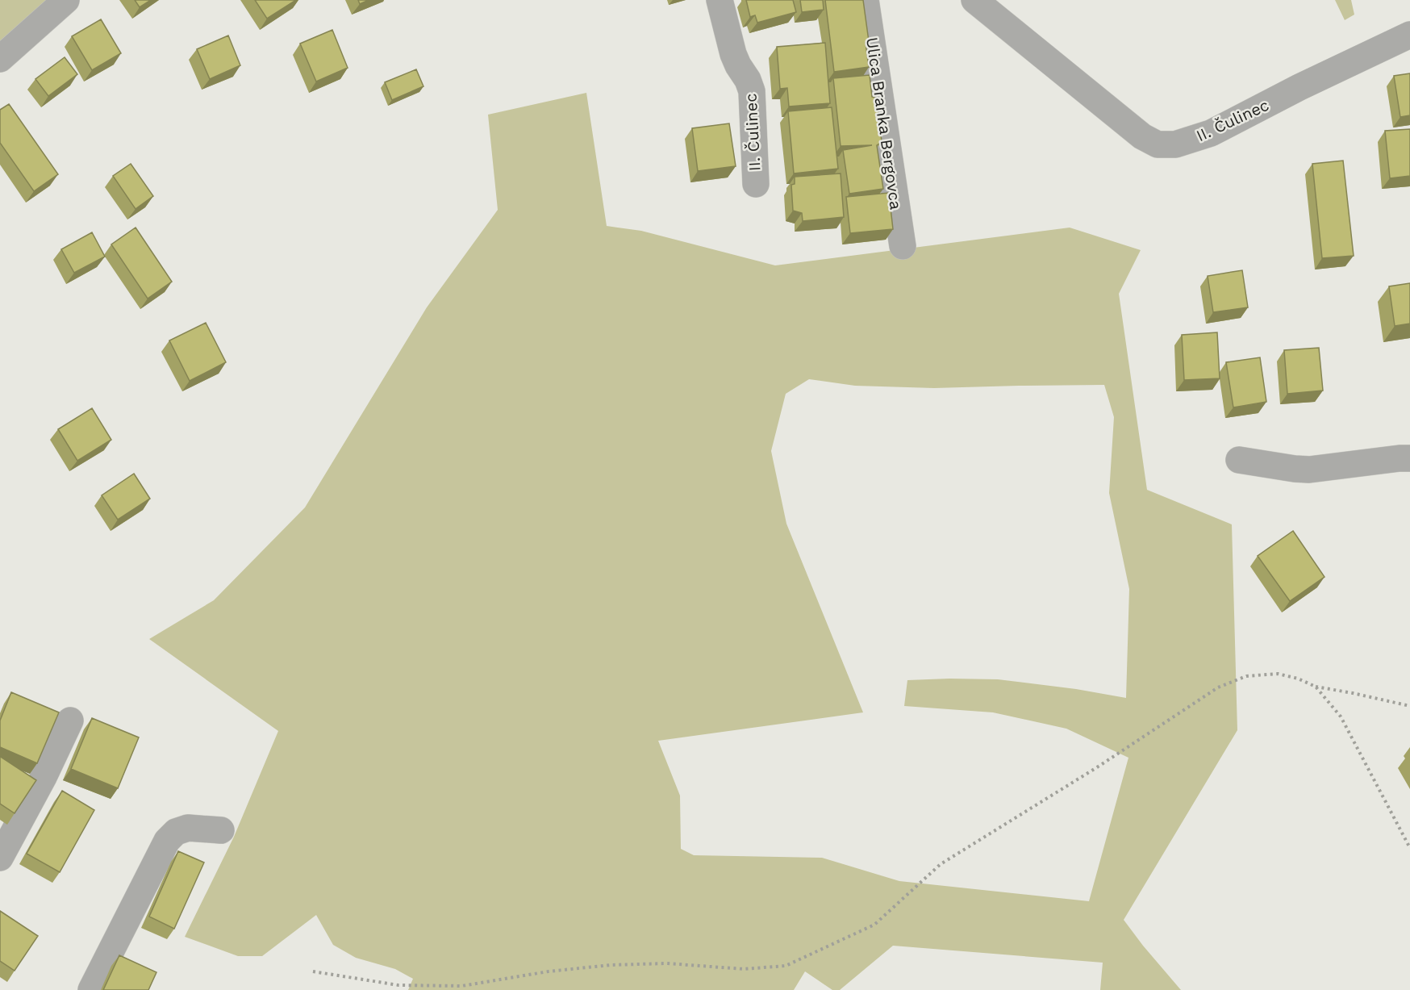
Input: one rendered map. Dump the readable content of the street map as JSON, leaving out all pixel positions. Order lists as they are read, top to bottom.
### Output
{
  "streets": {
    "street": ["II. Čulinec", "Ulica Branka Bergovca"]
  }
}
